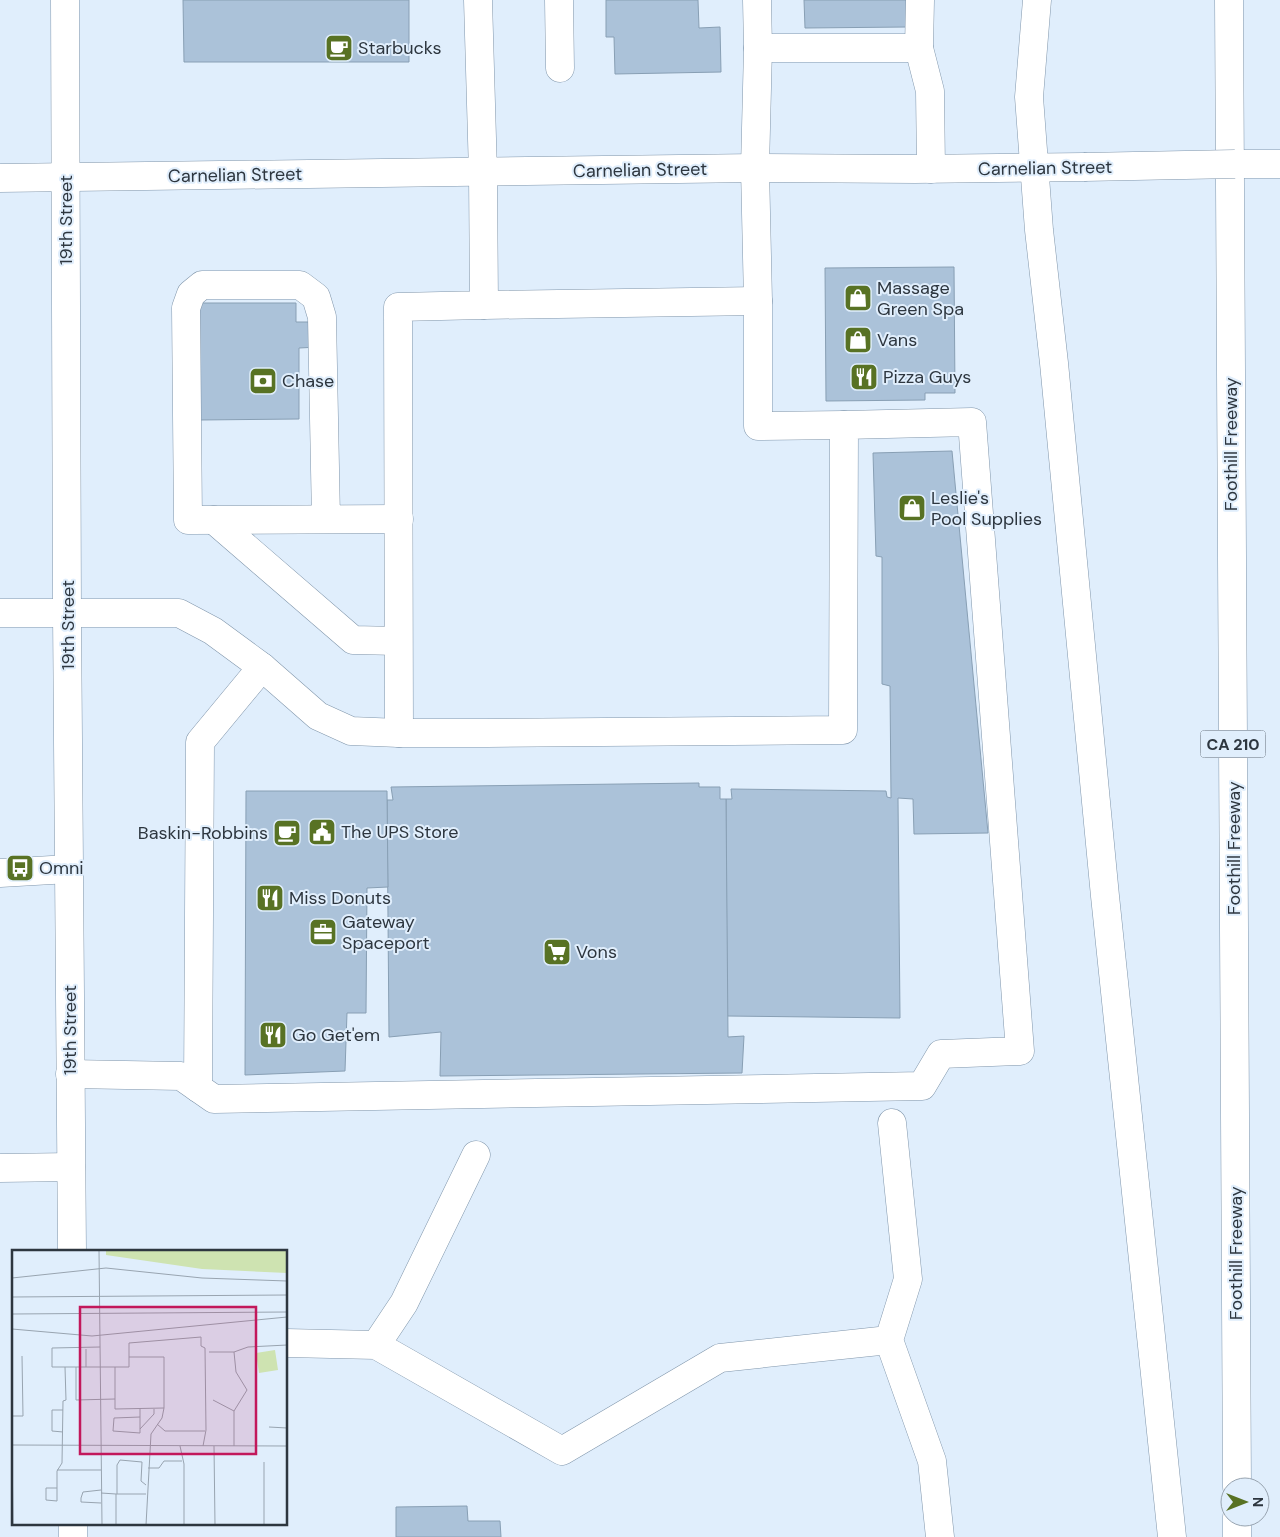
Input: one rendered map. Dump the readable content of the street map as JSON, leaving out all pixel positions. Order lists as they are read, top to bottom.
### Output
{
  "streets": {
    "main road": [
      "Carnelian Street",
      "19th Street",
      "Foothill Freeway",
      "CA 210"
    ]
  },
  "crossings": [
    ["Carnelian Street", "19th Street"]
  ],
  "places": {
    "cafe": ["Starbucks", "Baskin-Robbins"],
    "shop": ["Massage Green Spa", "Vans", "Leslie's Pool Supplies"],
    "restaurant": ["Pizza Guys", "Miss Donuts", "Go Get'em"],
    "bank": ["Chase"],
    "public building": ["The UPS Store"],
    "bus stop": ["Omni"],
    "office": ["Gateway Spaceport"],
    "supermarket": ["Vons"]
  },
  "north": "right"
}
